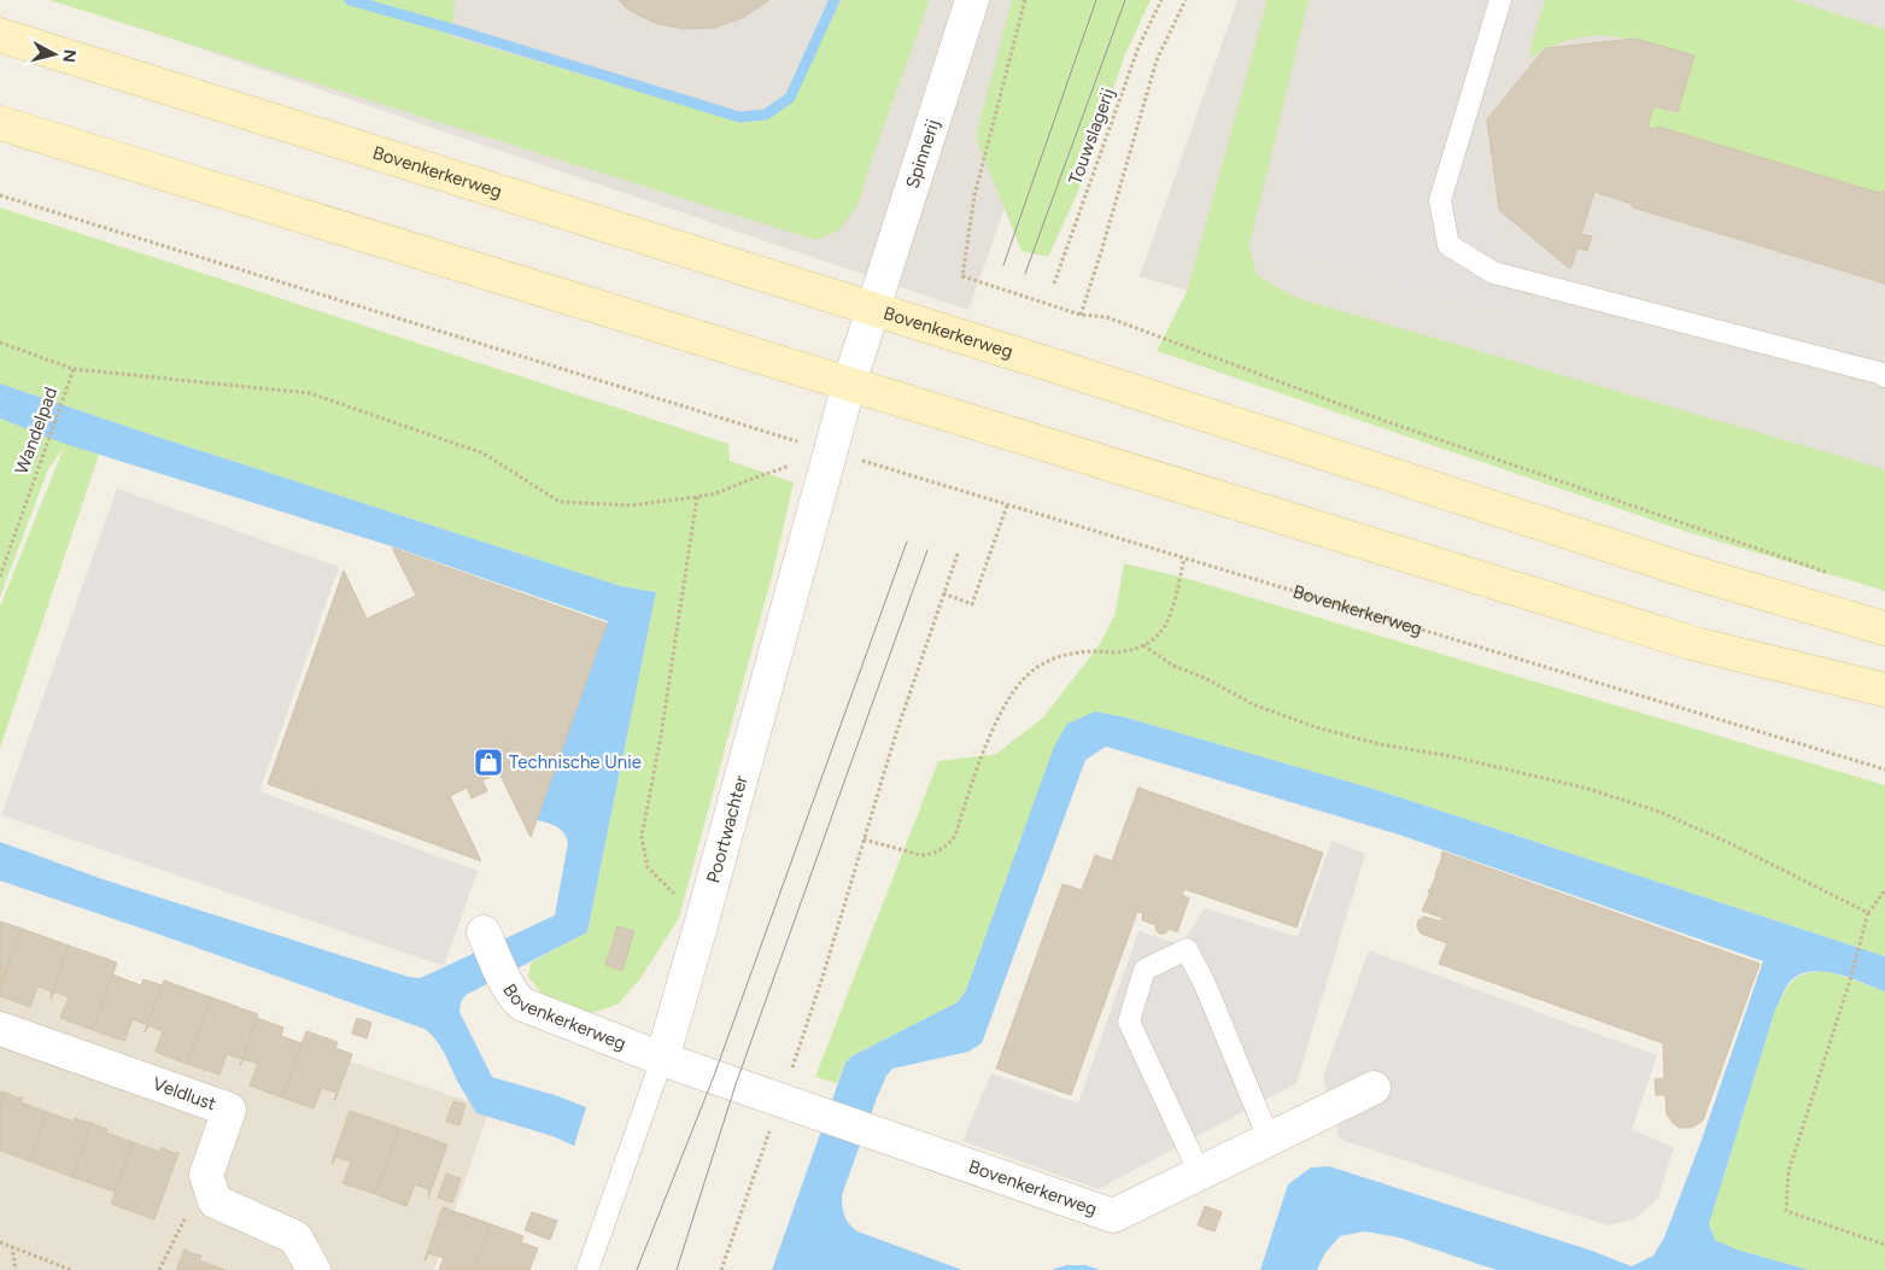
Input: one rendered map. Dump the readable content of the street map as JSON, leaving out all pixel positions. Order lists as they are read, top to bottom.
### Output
{
  "streets": {
    "main road": ["Bovenkerkerweg"],
    "street": ["Spinnerij", "Poortwachter", "Veldlust"],
    "path": ["Touwslagerij", "Wandelpad"]
  },
  "crossings": [
    ["Spinnerij", "Bovenkerkerweg"],
    ["Bovenkerkerweg", "Poortwachter"]
  ],
  "places": {
    "shop": ["Technische Unie"]
  },
  "north": "right"
}
